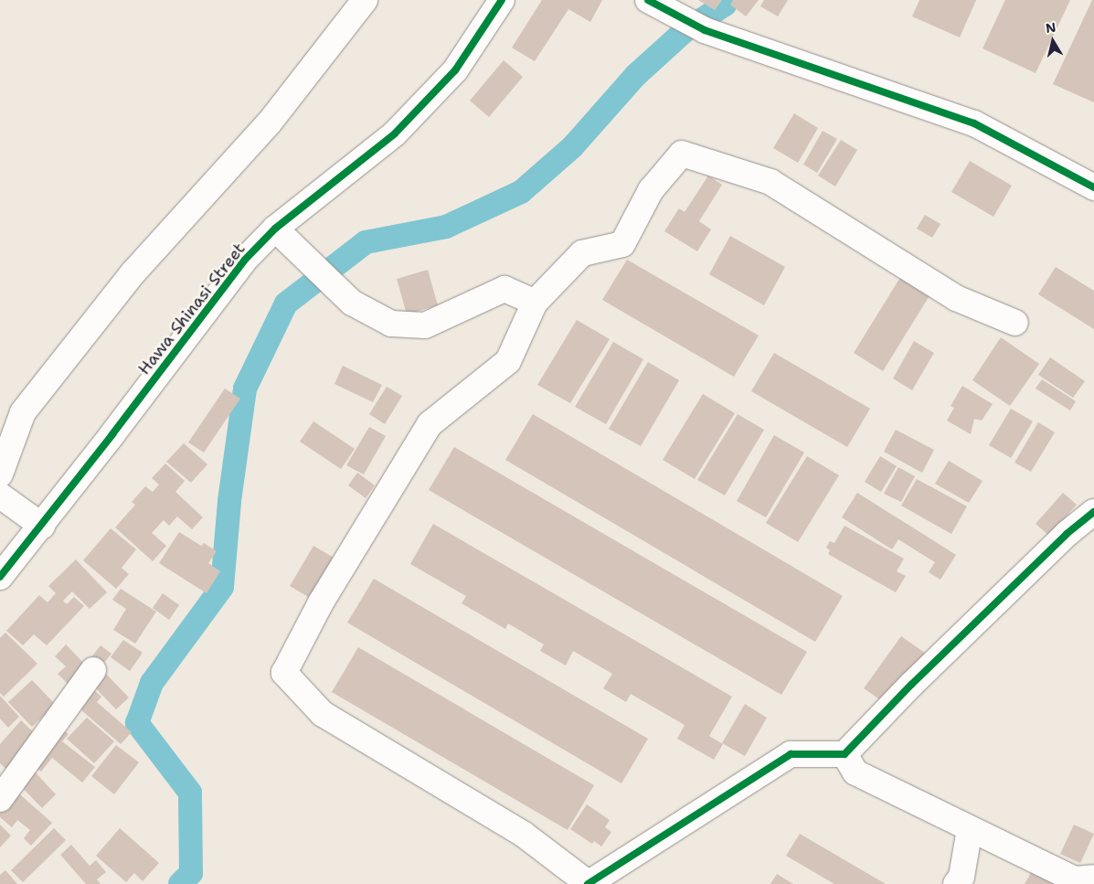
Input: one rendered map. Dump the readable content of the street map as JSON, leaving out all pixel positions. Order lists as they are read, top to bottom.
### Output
{
  "streets": {
    "street": ["Hawa Shinasi Street"]
  },
  "north": "top"
}
